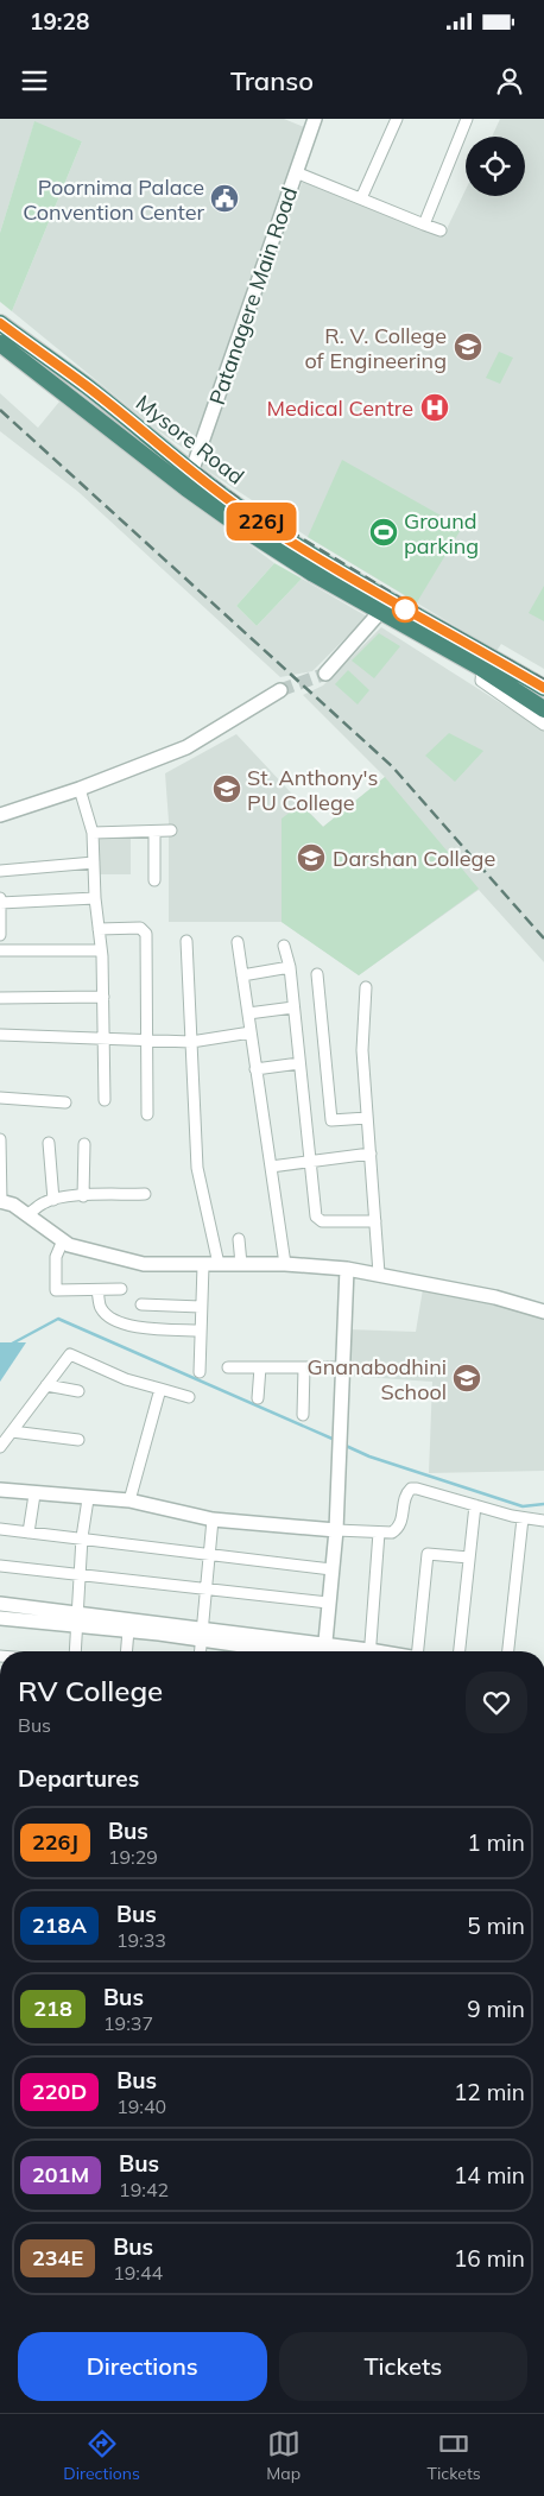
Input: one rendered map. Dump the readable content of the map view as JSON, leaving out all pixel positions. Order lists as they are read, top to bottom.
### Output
{
  "streets": {
    "highway": ["Mysore Road"],
    "street": ["Patanagere Main Road"]
  },
  "crossings": [
    ["Patanagere Main Road", "Mysore Road"]
  ],
  "places": {
    "public building": ["Poornima Palace Convention Center"],
    "school or university": [
      "R. V. College of Engineering",
      "St. Anthony's PU College",
      "Darshan College",
      "Gnanabodhini School"
    ],
    "hospital": ["Medical Centre"],
    "sports": ["Ground parking"]
  },
  "lines": ["bus line 226J"],
  "page": {
    "status": "19:28",
    "header": "Transo",
    "on_map": "226J",
    "heading": [
      ["RV College", "Bus"],
      "Departures"
    ],
    "list": [
      {
        "mark": "226J",
        "name": "Bus",
        "note": "19:29",
        "value": "1 min"
      },
      {
        "mark": "218A",
        "name": "Bus",
        "note": "19:33",
        "value": "5 min"
      },
      {
        "mark": "218",
        "name": "Bus",
        "note": "19:37",
        "value": "9 min"
      },
      {
        "mark": "220D",
        "name": "Bus",
        "note": "19:40",
        "value": "12 min"
      },
      {
        "mark": "201M",
        "name": "Bus",
        "note": "19:42",
        "value": "14 min"
      },
      {
        "mark": "234E",
        "name": "Bus",
        "note": "19:44",
        "value": "16 min"
      }
    ],
    "buttons": ["Directions", "Tickets"],
    "tabs": ["Directions", "Map", "Tickets"]
  }
}
